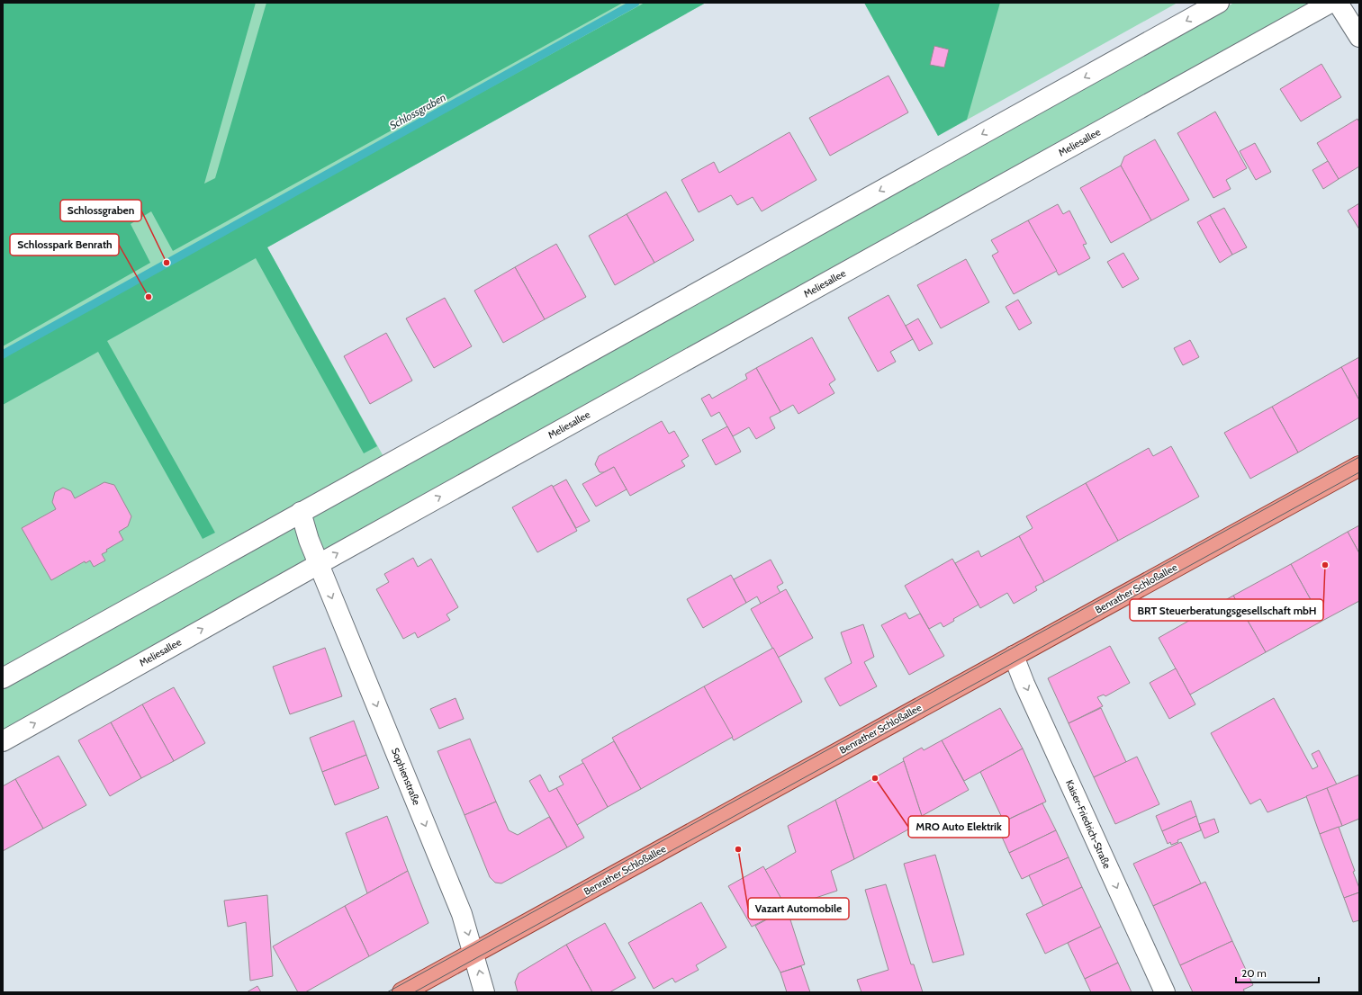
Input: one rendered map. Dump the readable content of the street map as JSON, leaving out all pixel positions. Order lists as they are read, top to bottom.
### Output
{
  "streets": {
    "main road": ["Benrather Schloßallee"],
    "street": ["Meliesallee", "Sophienstraße", "Kaiser-Friedrich-Straße"]
  },
  "crossings": [
    ["Meliesallee", "Sophienstraße"],
    ["Benrather Schloßallee", "Sophienstraße"],
    ["Benrather Schloßallee", "Kaiser-Friedrich-Straße"]
  ],
  "one_way": ["Sophienstraße", "Kaiser-Friedrich-Straße"],
  "water": ["Schlossgraben"],
  "places": [
    "Schlossgraben",
    "Schlosspark Benrath",
    "BRT Steuerberatungsgesellschaft mbH",
    "MRO Auto Elektrik",
    "Vazart Automobile"
  ],
  "scale_bar": "20 m"
}
